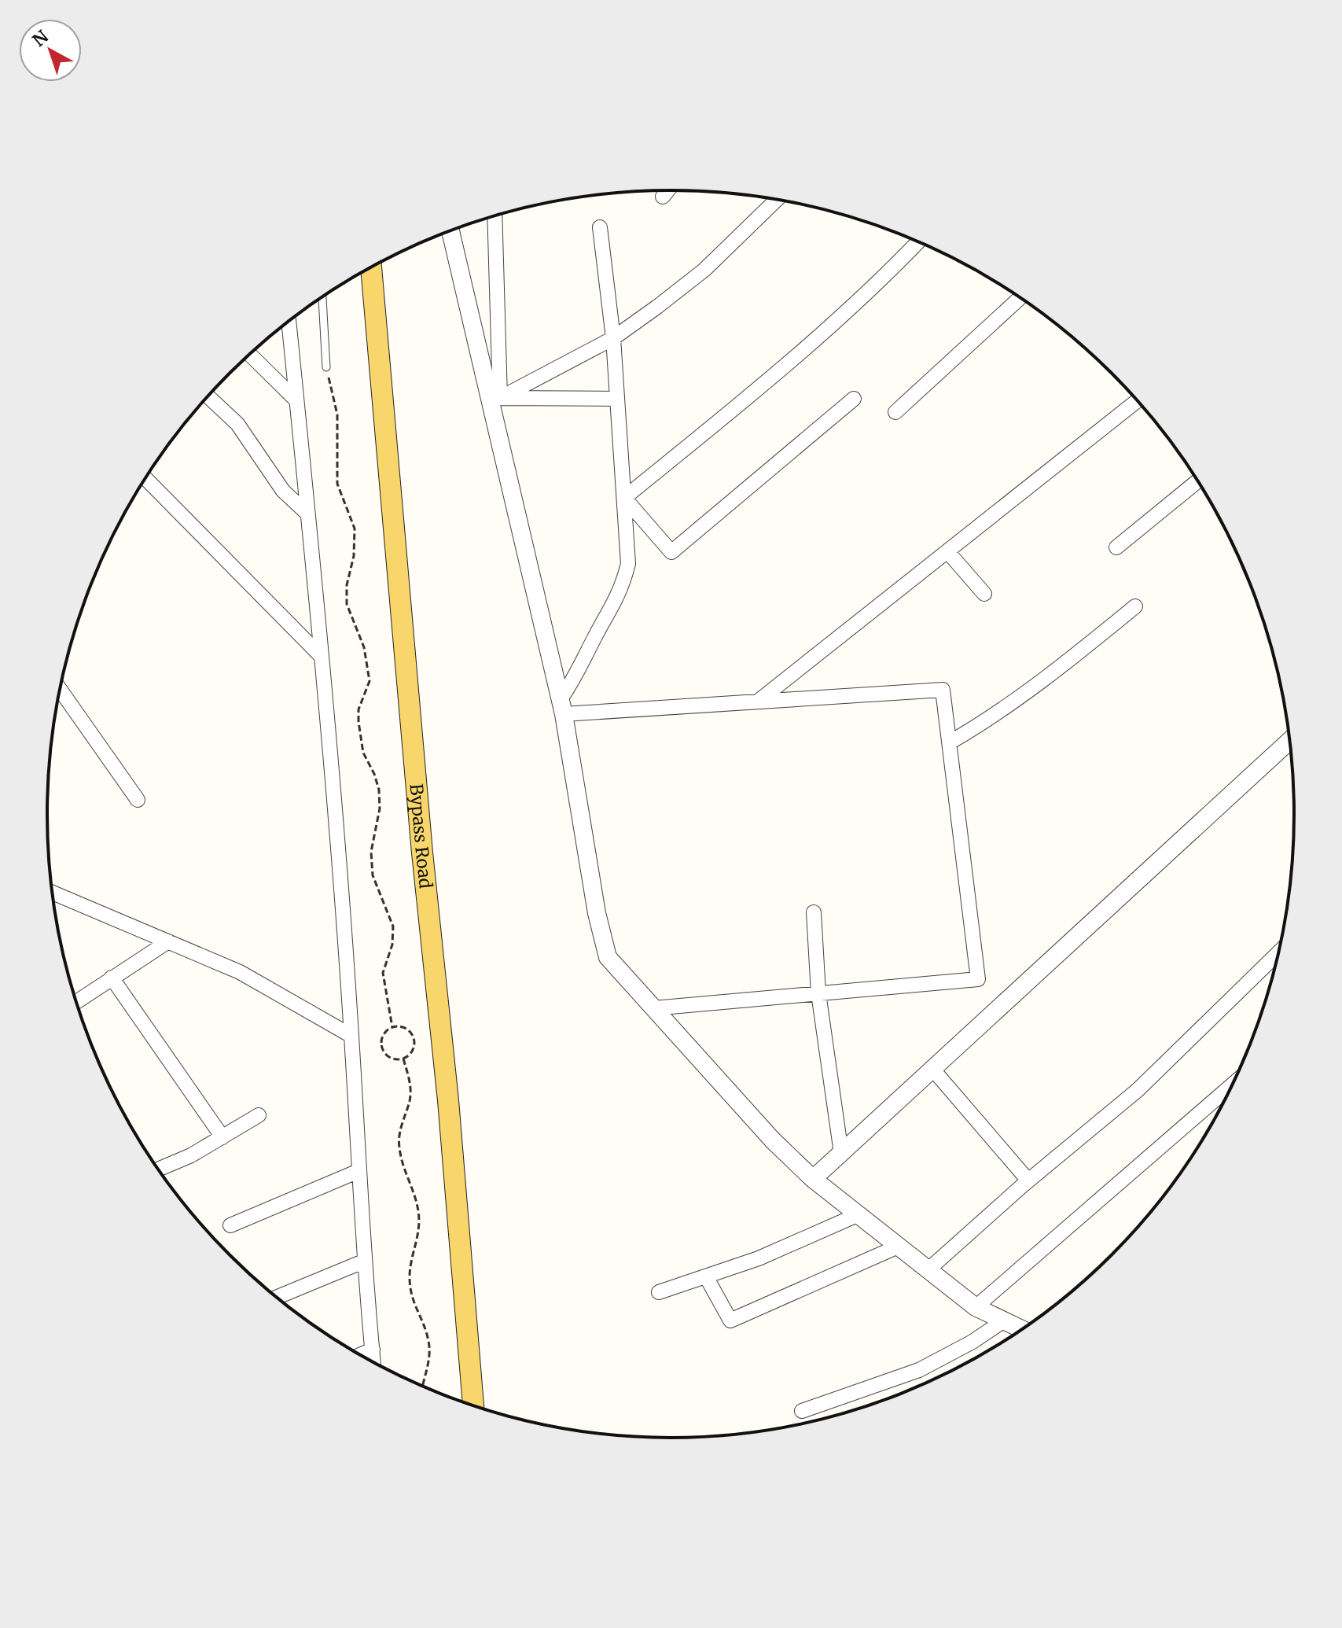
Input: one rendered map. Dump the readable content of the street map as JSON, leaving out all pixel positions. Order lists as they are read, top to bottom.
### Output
{
  "streets": {
    "main road": ["Bypass Road"]
  },
  "north": "top left"
}
